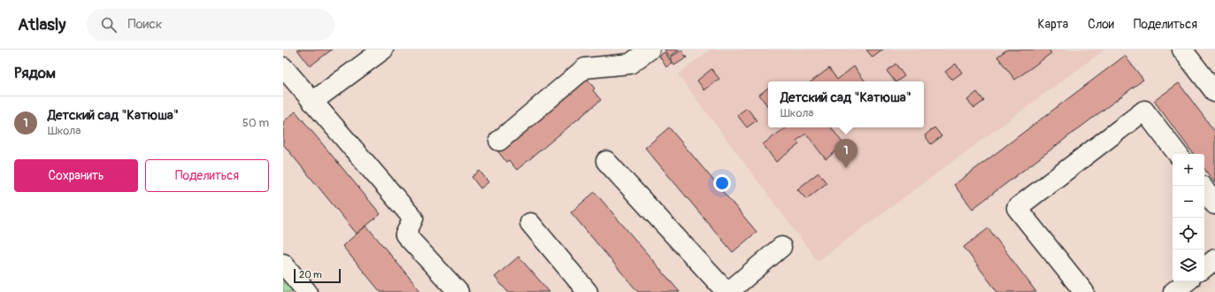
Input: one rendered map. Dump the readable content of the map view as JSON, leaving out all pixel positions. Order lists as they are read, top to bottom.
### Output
{
  "scale_bar": "20 m",
  "page": {
    "header": "Atlasly",
    "search": "Поиск",
    "nav": ["Карта", "Слои", "Поделиться"],
    "heading": "Рядом",
    "popup": ["Детский сад \"Катюша\"", "Школа"],
    "list": [
      {
        "mark": "1",
        "name": "Детский сад \"Катюша\"",
        "note": "Школа",
        "value": "50 m"
      }
    ],
    "pins": "1",
    "buttons": ["Сохранить", "Поделиться"],
    "map_buttons": ["+", "−"],
    "scale": "20 m"
  }
}
